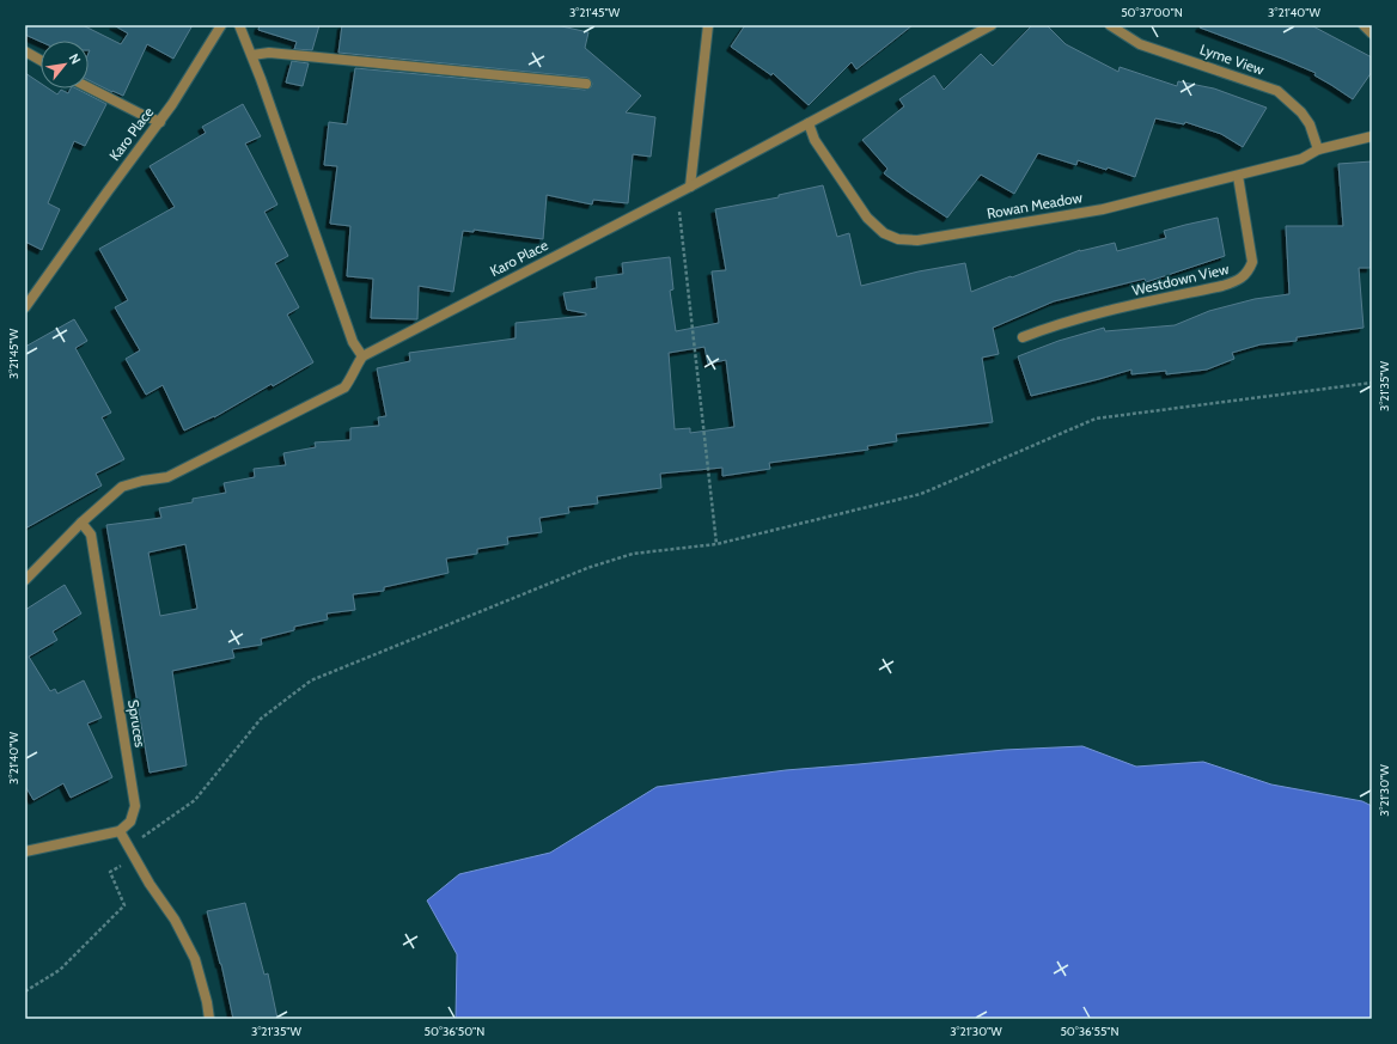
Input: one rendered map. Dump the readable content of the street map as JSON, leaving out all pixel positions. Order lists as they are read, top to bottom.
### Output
{
  "streets": {
    "lane": [
      "Lyme View",
      "Karo Place",
      "Rowan Meadow",
      "Westdown View",
      "Spruces"
    ]
  },
  "crossings": [
    ["Lyme View", "Rowan Meadow"],
    ["Rowan Meadow", "Westdown View"]
  ],
  "north": "top right",
  "coordinates": [
    "3°21'45\"W",
    "50°37'00\"N",
    "3°21'40\"W",
    "3°21'35\"W",
    "3°21'30\"W",
    "50°36'50\"N",
    "50°36'55\"N"
  ]
}
